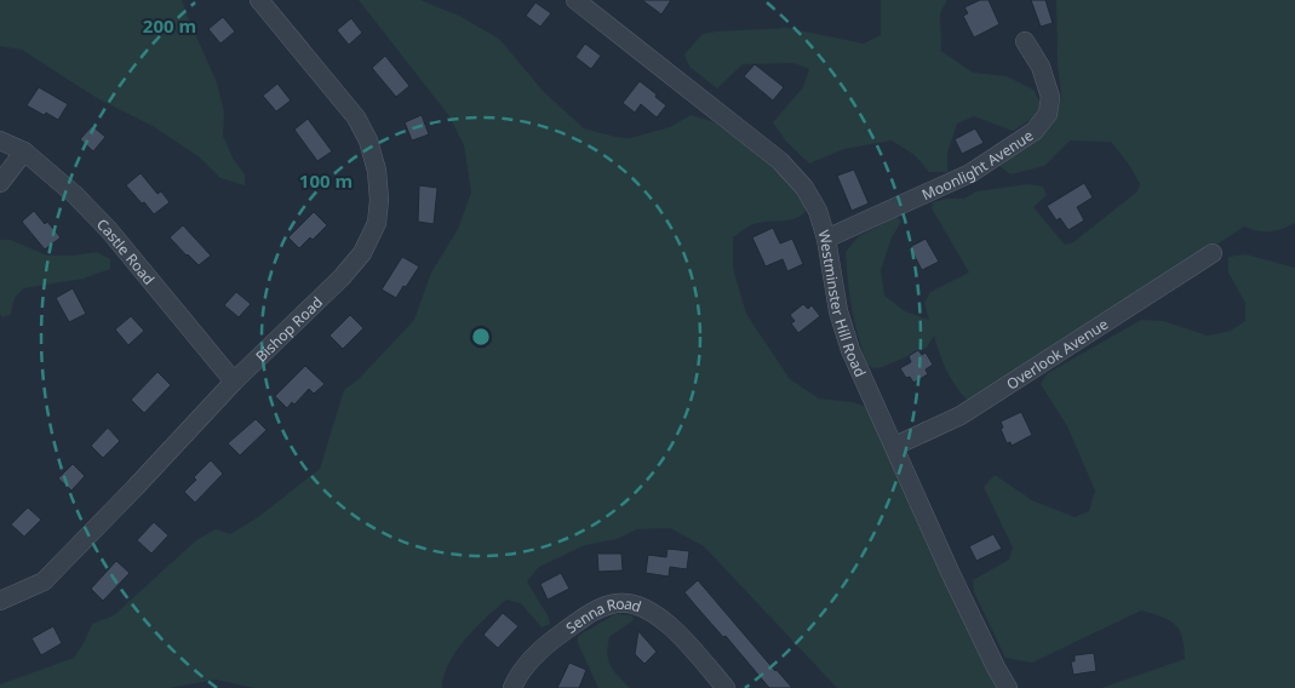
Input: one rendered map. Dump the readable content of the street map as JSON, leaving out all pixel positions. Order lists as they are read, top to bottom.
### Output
{
  "streets": {
    "street": [
      "Moonlight Avenue",
      "Castle Road",
      "Westminster Hill Road",
      "Bishop Road",
      "Overlook Avenue",
      "Senna Road"
    ]
  },
  "crossings": [
    ["Moonlight Avenue", "Westminster Hill Road"],
    ["Castle Road", "Bishop Road"],
    ["Westminster Hill Road", "Overlook Avenue"]
  ],
  "rings": ["200 m", "100 m"]
}
